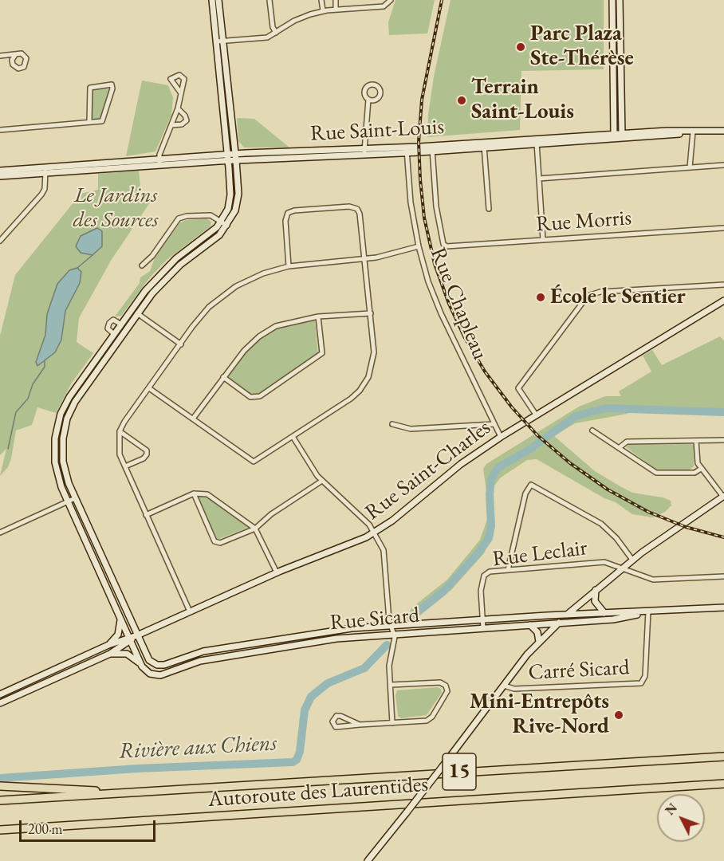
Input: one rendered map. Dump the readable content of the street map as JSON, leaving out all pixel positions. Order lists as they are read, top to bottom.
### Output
{
  "streets": {
    "highway": ["15", "Autoroute des Laurentides"],
    "street": [
      "Rue Saint-Louis",
      "Rue Morris",
      "Rue Chapleau",
      "Rue Saint-Charles",
      "Rue Leclair",
      "Rue Sicard",
      "Carré Sicard"
    ]
  },
  "crossings": [
    ["Rue Saint-Louis", "Rue Morris"],
    ["Rue Saint-Louis", "Rue Chapleau"],
    ["Rue Chapleau", "Rue Saint-Charles"],
    ["Rue Saint-Charles", "Rue Sicard"],
    ["Rue Leclair", "Rue Sicard"],
    ["Rue Sicard", "Carré Sicard"]
  ],
  "water": ["Rivière aux Chiens"],
  "parks": ["Le Jardins des Sources"],
  "places": [
    "Parc Plaza Ste-Thérèse",
    "Terrain Saint-Louis",
    "École le Sentier",
    "Mini-Entrepôts Rive-Nord"
  ],
  "scale_bar": "200 m",
  "north": "top left"
}
